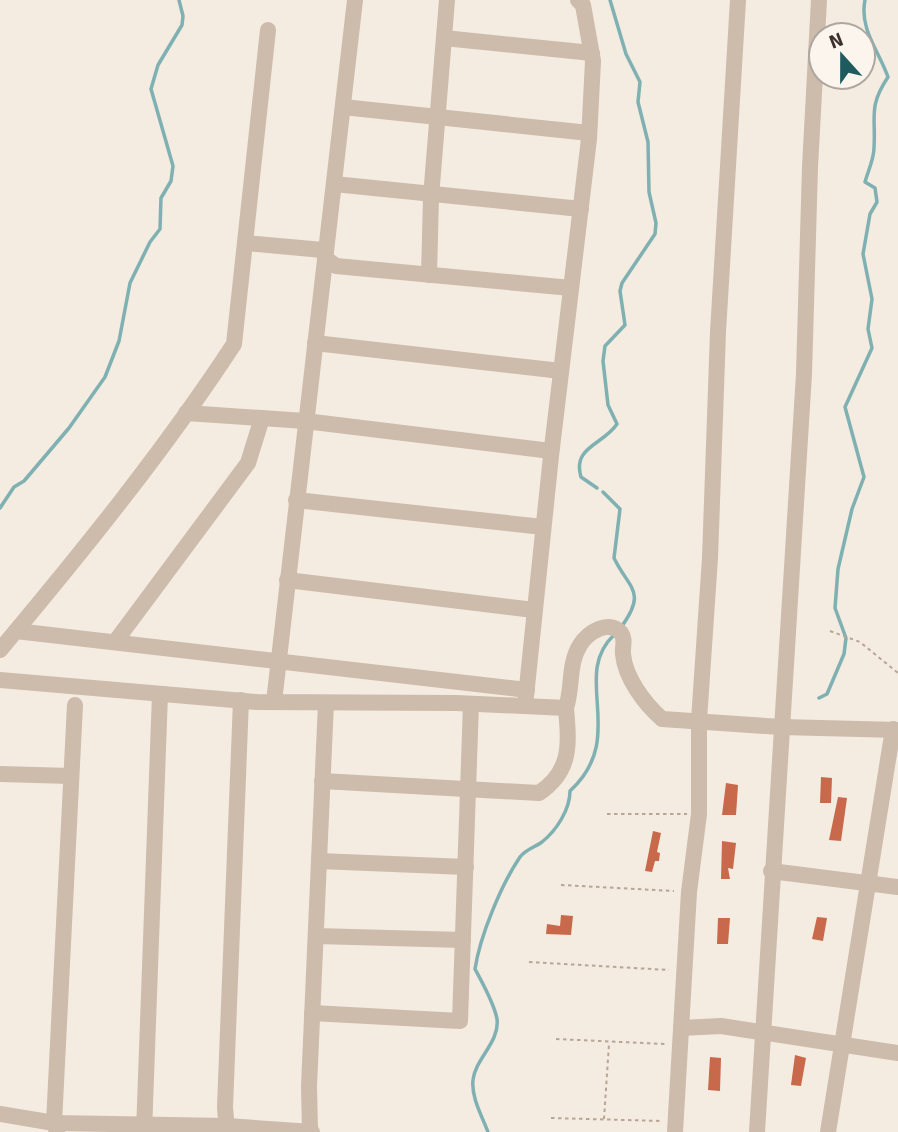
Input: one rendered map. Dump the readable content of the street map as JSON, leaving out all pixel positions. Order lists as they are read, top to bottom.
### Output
{
  "north": "top"
}
